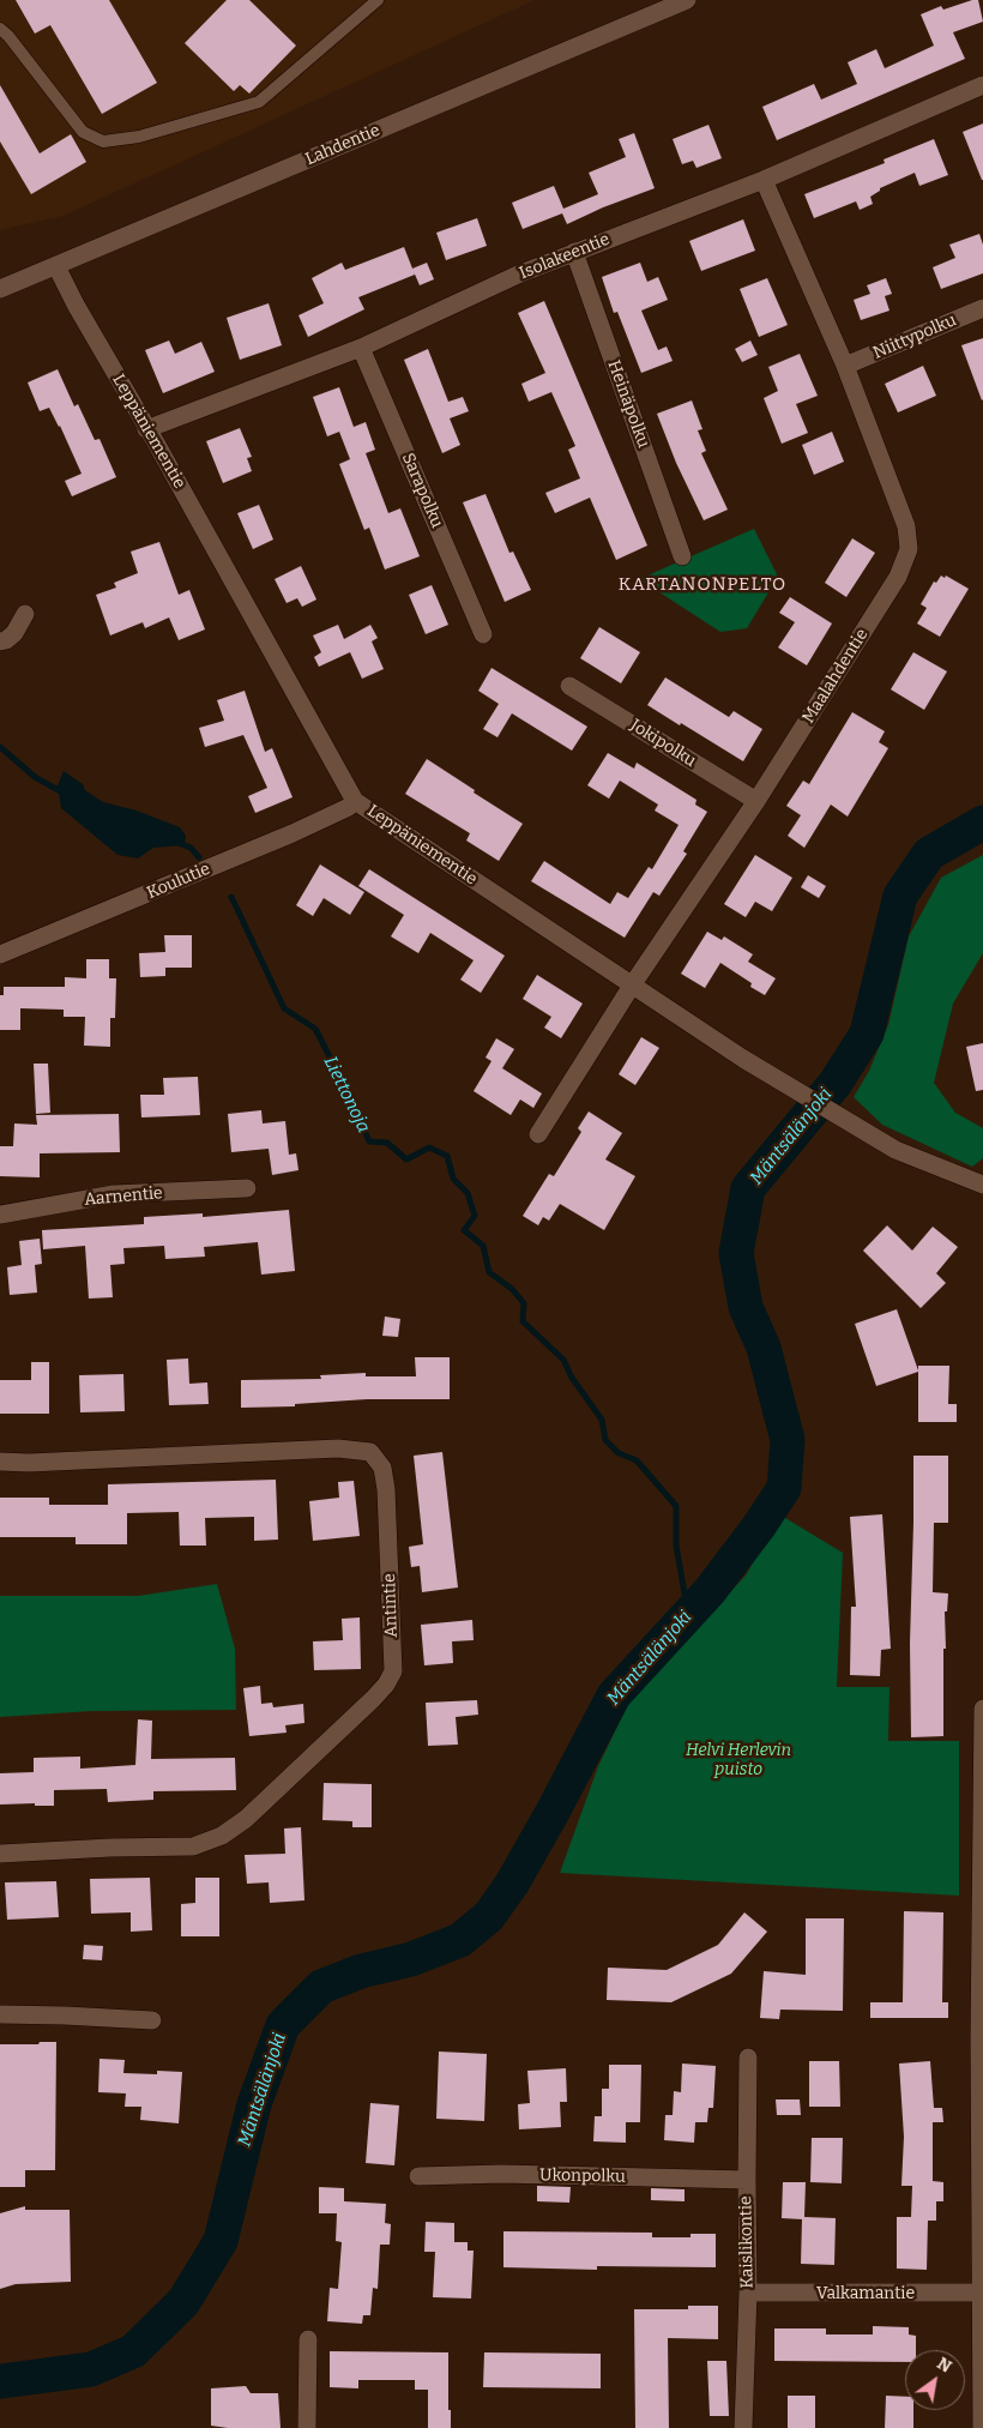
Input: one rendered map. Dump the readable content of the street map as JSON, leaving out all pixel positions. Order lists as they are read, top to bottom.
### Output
{
  "streets": {
    "street": [
      "Lahdentie",
      "Isolakeentie",
      "Niittypolku",
      "Heinäpolku",
      "Leppäniementie",
      "Sarapolku",
      "Maalahdentie",
      "Jokipolku",
      "Koulutie",
      "Aarnentie",
      "Antintie",
      "Ukonpolku",
      "Kaislikontie",
      "Valkamantie"
    ]
  },
  "crossings": [
    ["Lahdentie", "Leppäniementie"],
    ["Isolakeentie", "Heinäpolku"],
    ["Isolakeentie", "Leppäniementie"],
    ["Isolakeentie", "Sarapolku"],
    ["Isolakeentie", "Maalahdentie"],
    ["Niittypolku", "Maalahdentie"],
    ["Leppäniementie", "Maalahdentie"],
    ["Leppäniementie", "Koulutie"],
    ["Maalahdentie", "Jokipolku"],
    ["Ukonpolku", "Kaislikontie"],
    ["Kaislikontie", "Valkamantie"]
  ],
  "districts": ["KARTANONPELTO"],
  "water": ["Liettonoja", "Mäntsälänjoki"],
  "parks": ["Helvi Herlevin puisto"],
  "north": "top right"
}
